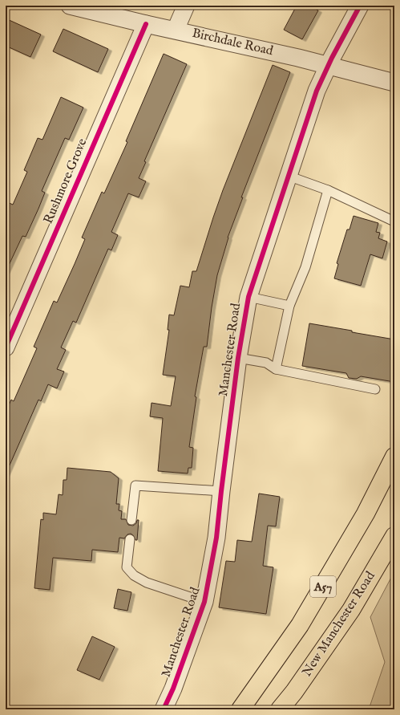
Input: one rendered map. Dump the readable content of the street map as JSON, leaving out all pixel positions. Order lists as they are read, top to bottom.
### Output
{
  "streets": {
    "main road": ["A57", "New Manchester Road"],
    "street": ["Birchdale Road", "Rushmore Grove", "Manchester Road"]
  },
  "crossings": [
    ["Birchdale Road", "Rushmore Grove"],
    ["Birchdale Road", "Manchester Road"]
  ]
}
